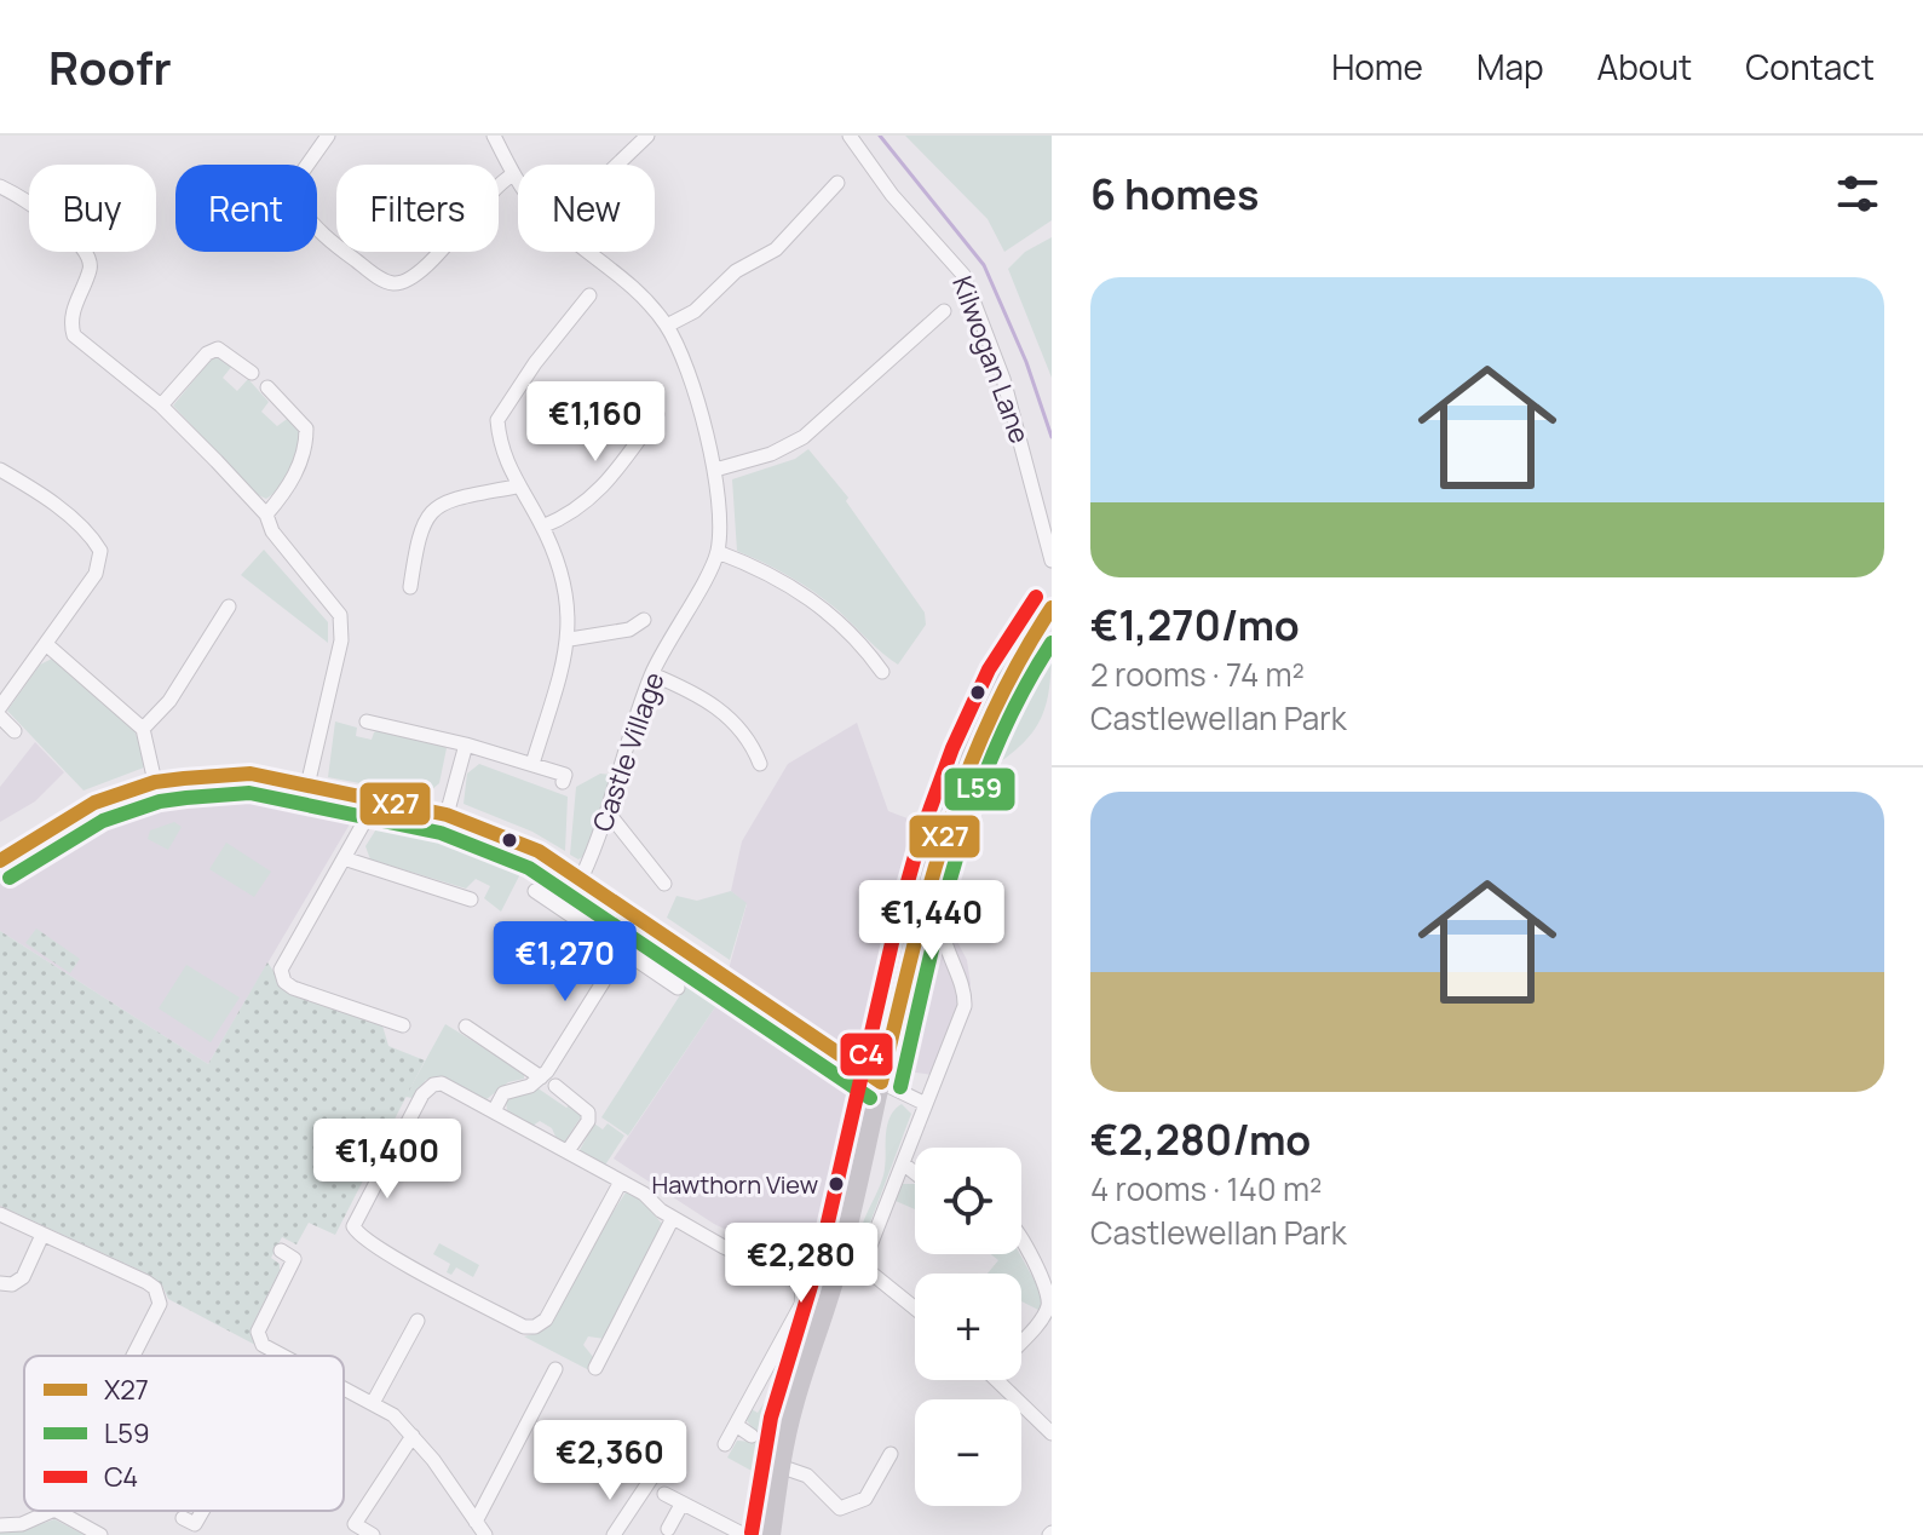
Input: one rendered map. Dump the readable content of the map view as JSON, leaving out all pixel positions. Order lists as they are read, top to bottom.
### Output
{
  "streets": {
    "street": ["Kilwogan Lane", "Castle Village"]
  },
  "places": ["Hawthorn View"],
  "lines": ["transit line C4", "transit line X27", "transit line L59"],
  "legend": ["X27", "L59", "C4"],
  "page": {
    "header": "Roofr",
    "nav": [
      "Home",
      "Map",
      "About",
      "Contact"
    ],
    "heading": "6 homes",
    "chip": [
      "Buy",
      "Rent",
      "Filters",
      "New"
    ],
    "list": [
      {
        "name": "€1,270/mo",
        "note": "2 rooms · 74 m² · Castlewellan Park"
      },
      {
        "name": "€2,280/mo",
        "note": "4 rooms · 140 m² · Castlewellan Park"
      }
    ],
    "price": [
      "€1,160",
      "€1,440",
      "€1,270",
      "€1,400",
      "€2,280",
      "€2,360"
    ],
    "map_buttons": ["+", "−"]
  }
}
